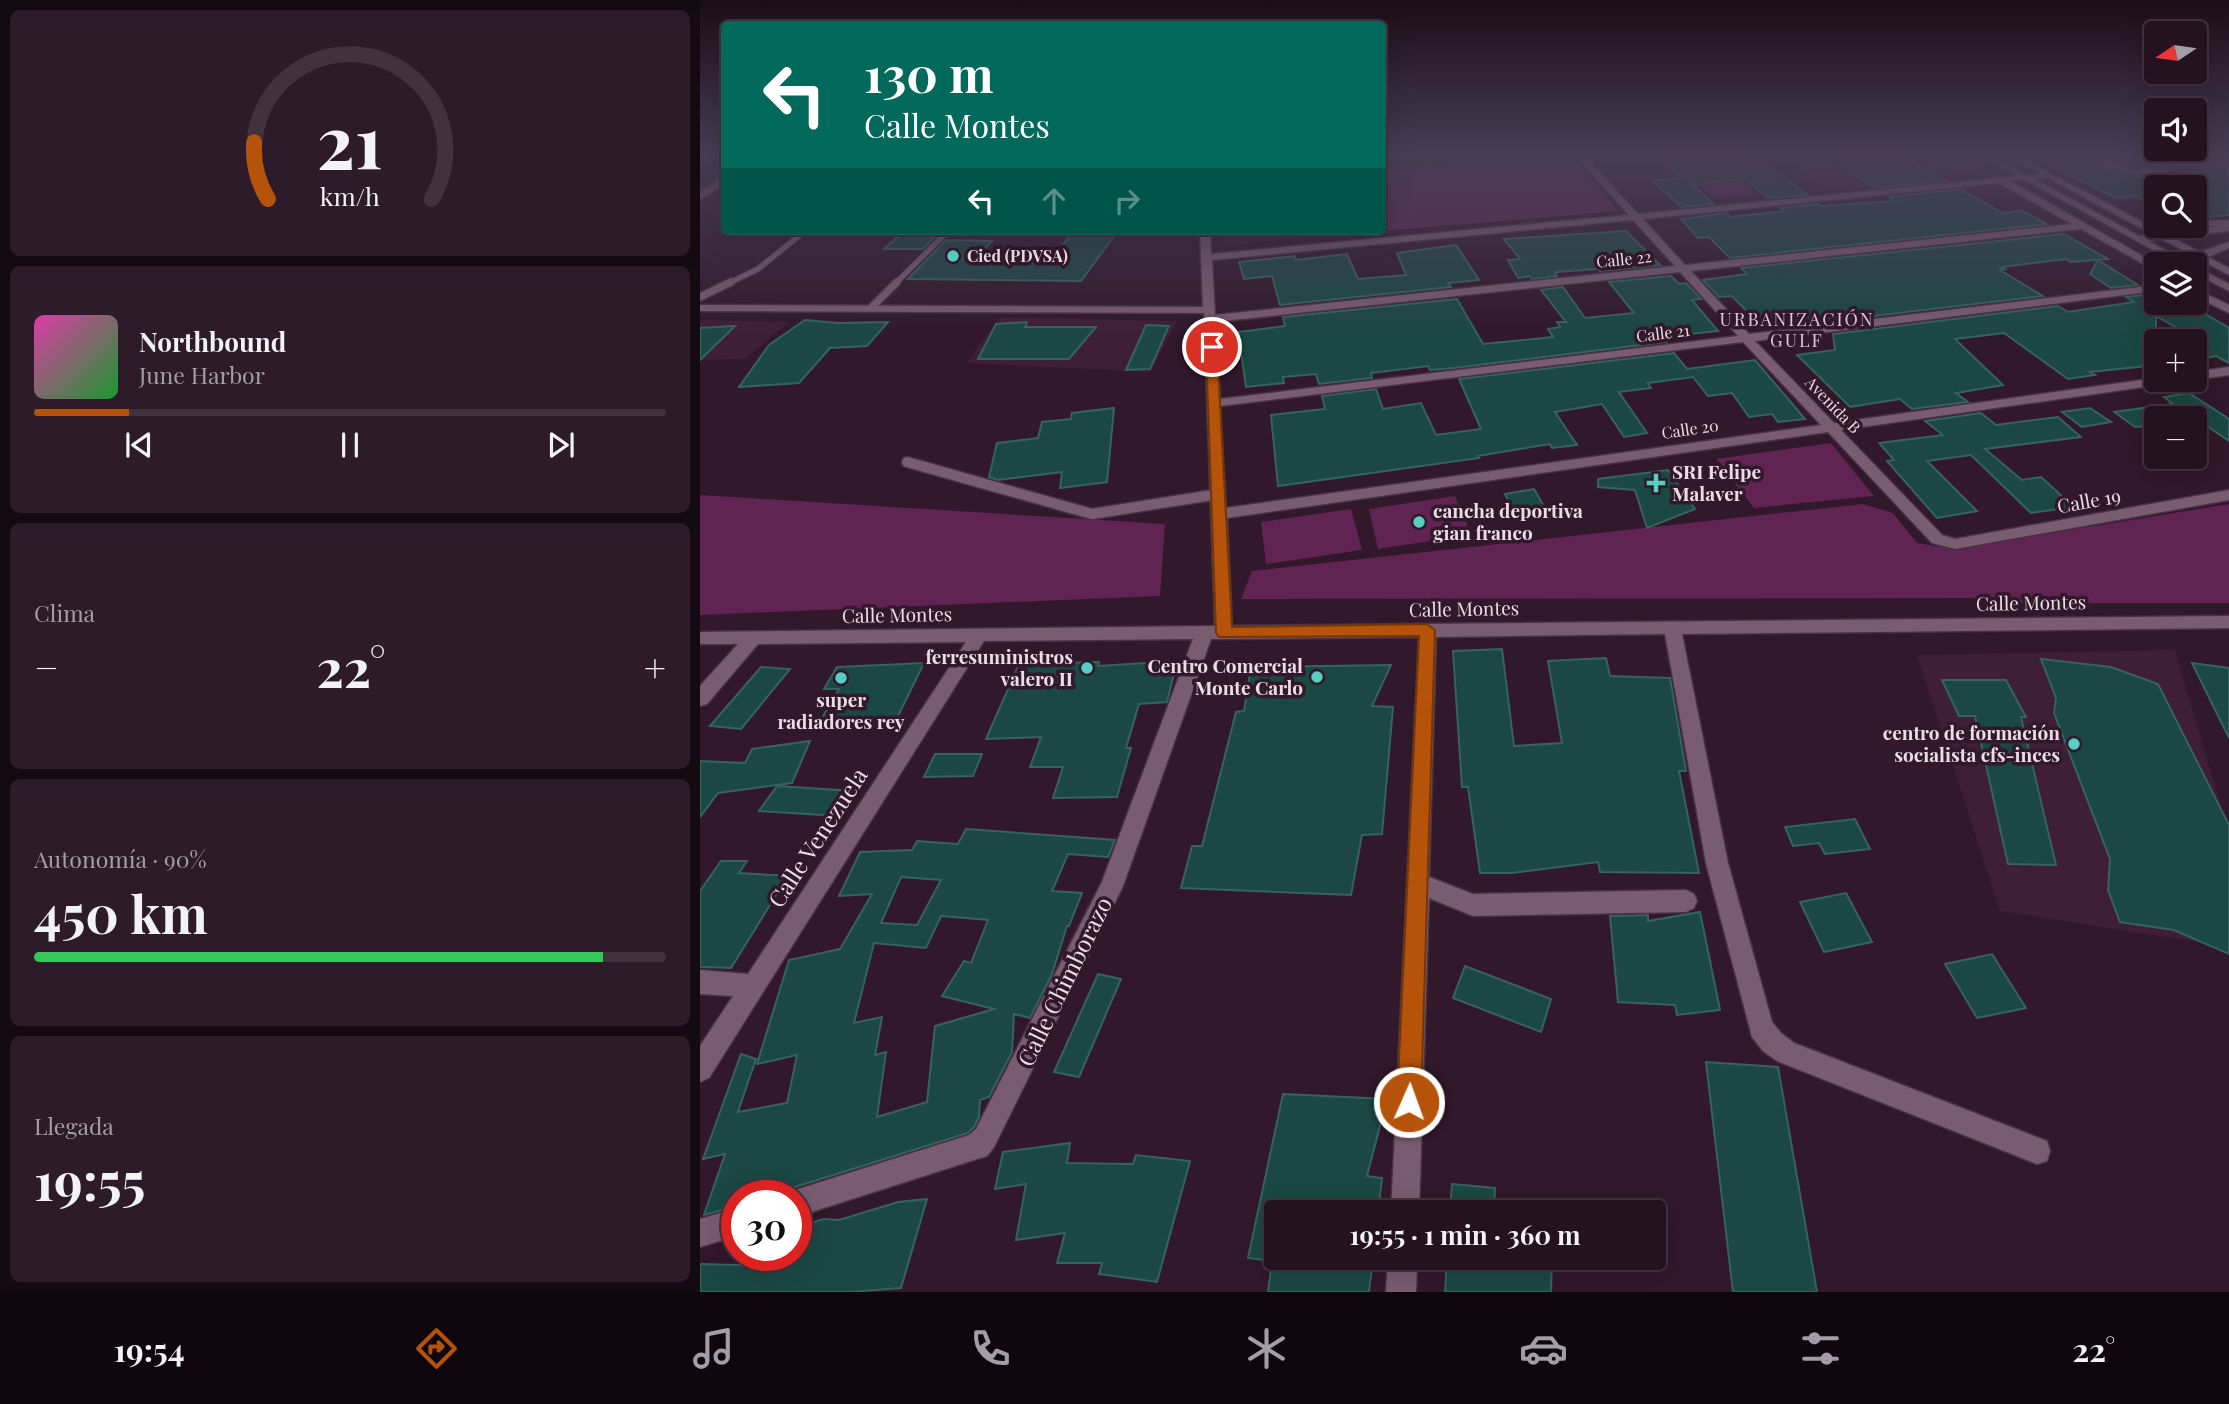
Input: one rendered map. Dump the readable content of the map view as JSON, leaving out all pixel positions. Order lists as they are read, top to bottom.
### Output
{
  "streets": {
    "street": [
      "Calle 22",
      "Calle 21",
      "Avenida B",
      "Calle 20",
      "Calle 19",
      "Calle Montes",
      "Calle Venezuela",
      "Calle Chimborazo"
    ]
  },
  "crossings": [
    ["Calle 22", "Avenida B"],
    ["Calle 21", "Avenida B"],
    ["Avenida B", "Calle 20"],
    ["Avenida B", "Calle 19"],
    ["Calle Montes", "Calle Venezuela"],
    ["Calle Montes", "Calle Chimborazo"]
  ],
  "districts": ["URBANIZACIÓN GULF"],
  "places": {
    "other": [
      "Cied (PDVSA)",
      "cancha deportiva gian franco",
      "ferresuministros valero II",
      "Centro Comercial Monte Carlo",
      "super radiadores rey",
      "centro de formación socialista cfs-inces"
    ],
    "health": ["SRI Felipe Malaver"]
  },
  "north": "left",
  "page": {
    "map_buttons": ["+", "−"],
    "turn": ["130 m", "Calle Montes"],
    "song": ["Northbound", "June Harbor"],
    "tile": [
      "Clima",
      ["Autonomía · 90%", "450 km"],
      ["Llegada", "19:55"]
    ],
    "heat": ["−", "22°", "+"],
    "limit": "30",
    "trip": "19:55 · 1 min · 360 m",
    "tabs": ["19:54", "22°"],
    "gauge": ["21", "km/h"]
  }
}
